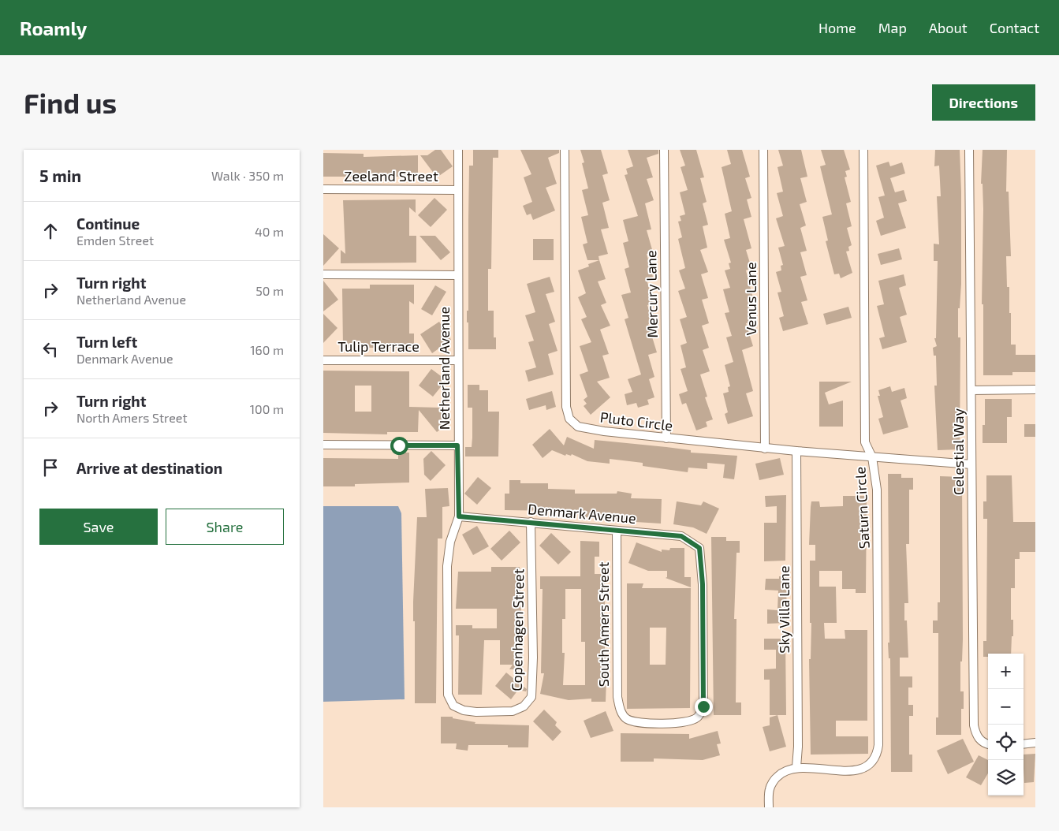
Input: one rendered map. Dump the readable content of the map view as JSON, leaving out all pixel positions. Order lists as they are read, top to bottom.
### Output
{
  "streets": {
    "street": [
      "Zeeland Street",
      "Mercury Lane",
      "Venus Lane",
      "Tulip Terrace",
      "Netherland Avenue",
      "Pluto Circle",
      "Celestial Way",
      "Saturn Circle",
      "Denmark Avenue",
      "Sky Villa Lane",
      "South Amers Street",
      "Copenhagen Street"
    ]
  },
  "crossings": [
    ["Zeeland Street", "Netherland Avenue"],
    ["Mercury Lane", "Pluto Circle"],
    ["Venus Lane", "Pluto Circle"],
    ["Tulip Terrace", "Netherland Avenue"],
    ["Netherland Avenue", "Denmark Avenue"],
    ["Netherland Avenue", "Copenhagen Street"],
    ["Pluto Circle", "Celestial Way"],
    ["Pluto Circle", "Saturn Circle"],
    ["Pluto Circle", "Sky Villa Lane"],
    ["Saturn Circle", "Sky Villa Lane"],
    ["Denmark Avenue", "South Amers Street"],
    ["Denmark Avenue", "Copenhagen Street"]
  ],
  "page": {
    "header": "Roamly",
    "nav": [
      "Home",
      "Map",
      "About",
      "Contact"
    ],
    "buttons": [
      "Directions",
      ["Save", "Share"]
    ],
    "title": "Find us",
    "heading": ["5 min", "Walk · 350 m"],
    "list": [
      ["Continue", "Emden Street", "40 m"],
      ["Turn right", "Netherland Avenue", "50 m"],
      ["Turn left", "Denmark Avenue", "160 m"],
      ["Turn right", "North Amers Street", "100 m"],
      "Arrive at destination"
    ],
    "map_buttons": ["+", "−"]
  }
}
